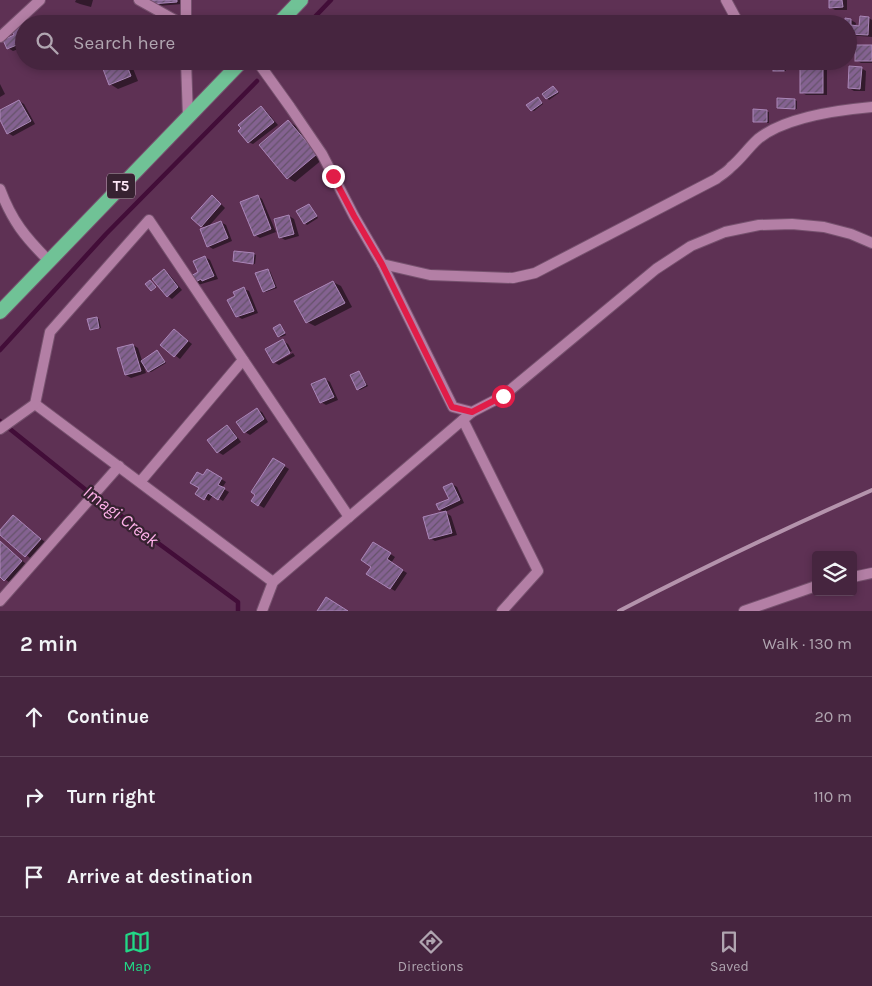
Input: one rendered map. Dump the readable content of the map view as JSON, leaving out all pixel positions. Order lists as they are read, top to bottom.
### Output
{
  "streets": {
    "highway": ["T5"]
  },
  "water": ["Imagi Creek"],
  "page": {
    "search": "Search here",
    "heading": ["2 min", "Walk · 130 m"],
    "list": [
      ["Continue", "20 m"],
      ["Turn right", "110 m"],
      "Arrive at destination"
    ],
    "nav": ["Map", "Directions", "Saved"]
  }
}
